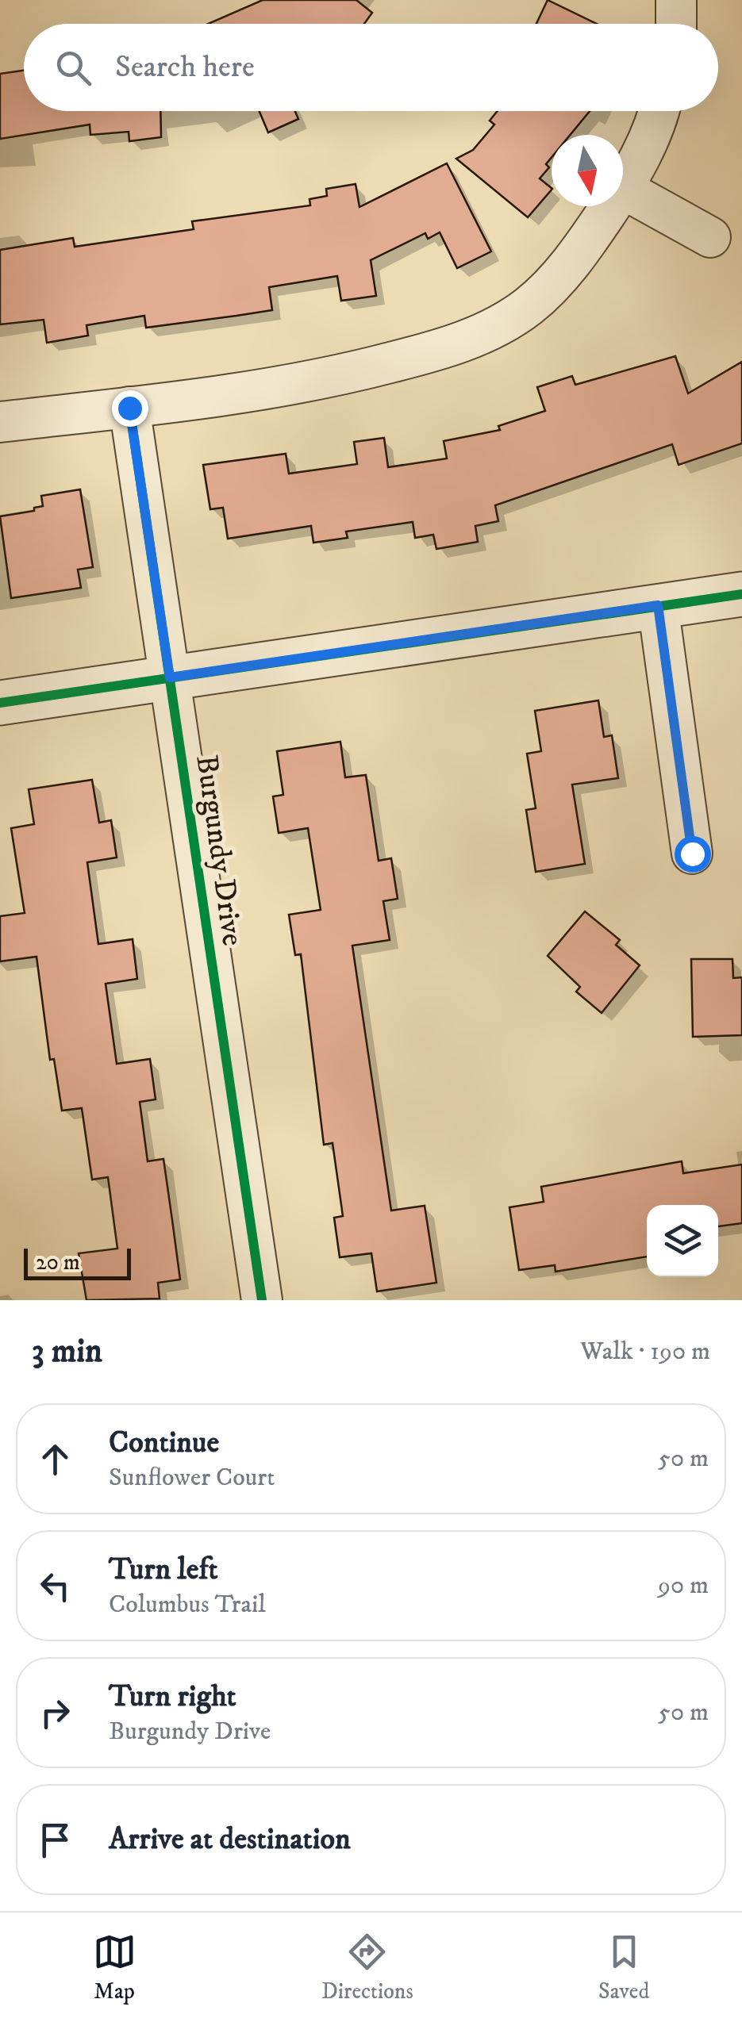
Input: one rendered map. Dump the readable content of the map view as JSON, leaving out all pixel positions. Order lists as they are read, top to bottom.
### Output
{
  "streets": {
    "street": ["Burgundy Drive"]
  },
  "scale_bar": "20 m",
  "north": "bottom",
  "page": {
    "search": "Search here",
    "scale": "20 m",
    "heading": ["3 min", "Walk · 190 m"],
    "list": [
      ["Continue", "Sunflower Court", "50 m"],
      ["Turn left", "Columbus Trail", "90 m"],
      ["Turn right", "Burgundy Drive", "50 m"],
      "Arrive at destination"
    ],
    "nav": ["Map", "Directions", "Saved"]
  }
}
